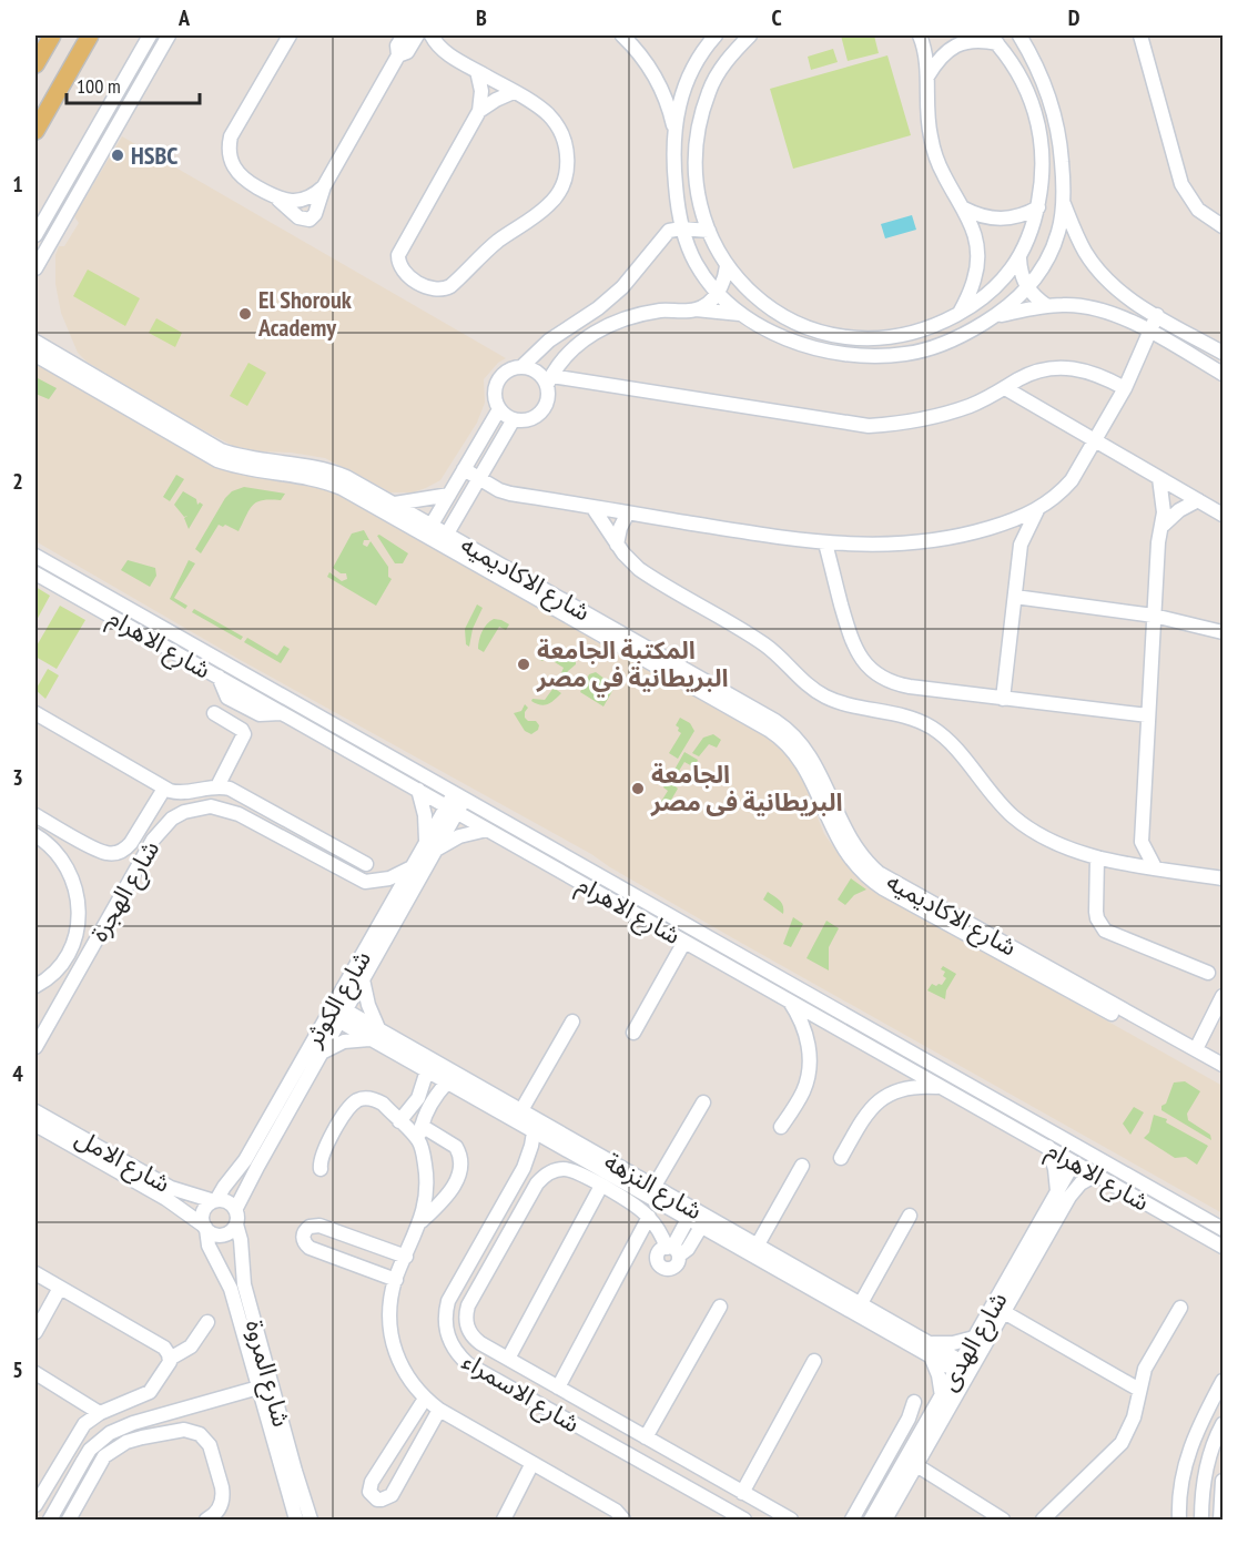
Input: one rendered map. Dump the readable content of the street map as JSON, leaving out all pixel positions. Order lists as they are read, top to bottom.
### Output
{
  "streets": {
    "street": [
      "شارع الاكاديميه",
      "شارع الاهرام",
      "شارع الهجرة",
      "شارع الكوثر",
      "شارع الامل",
      "شارع النزهة",
      "شارع الهدى",
      "شارع المروة",
      "شارع الاسمراء"
    ]
  },
  "crossings": [
    ["شارع الاهرام", "شارع الكوثر"],
    ["شارع الاهرام", "شارع الهدى"],
    ["شارع الهجرة", "شارع الكوثر"],
    ["شارع الكوثر", "شارع الامل"],
    ["شارع الكوثر", "شارع النزهة"],
    ["شارع الكوثر", "شارع المروة"],
    ["شارع الامل", "شارع المروة"],
    ["شارع النزهة", "شارع الهدى"],
    ["شارع النزهة", "شارع الاسمراء"]
  ],
  "places": [
    "HSBC",
    "El Shorouk Academy",
    "المكتبة الجامعة البريطانية في مصر",
    "الجامعة البريطانية فى مصر"
  ],
  "scale_bar": "100 m",
  "grid": {
    "columns": [
      "A",
      "B",
      "C",
      "D"
    ],
    "rows": [
      "1",
      "2",
      "3",
      "4",
      "5"
    ]
  }
}
